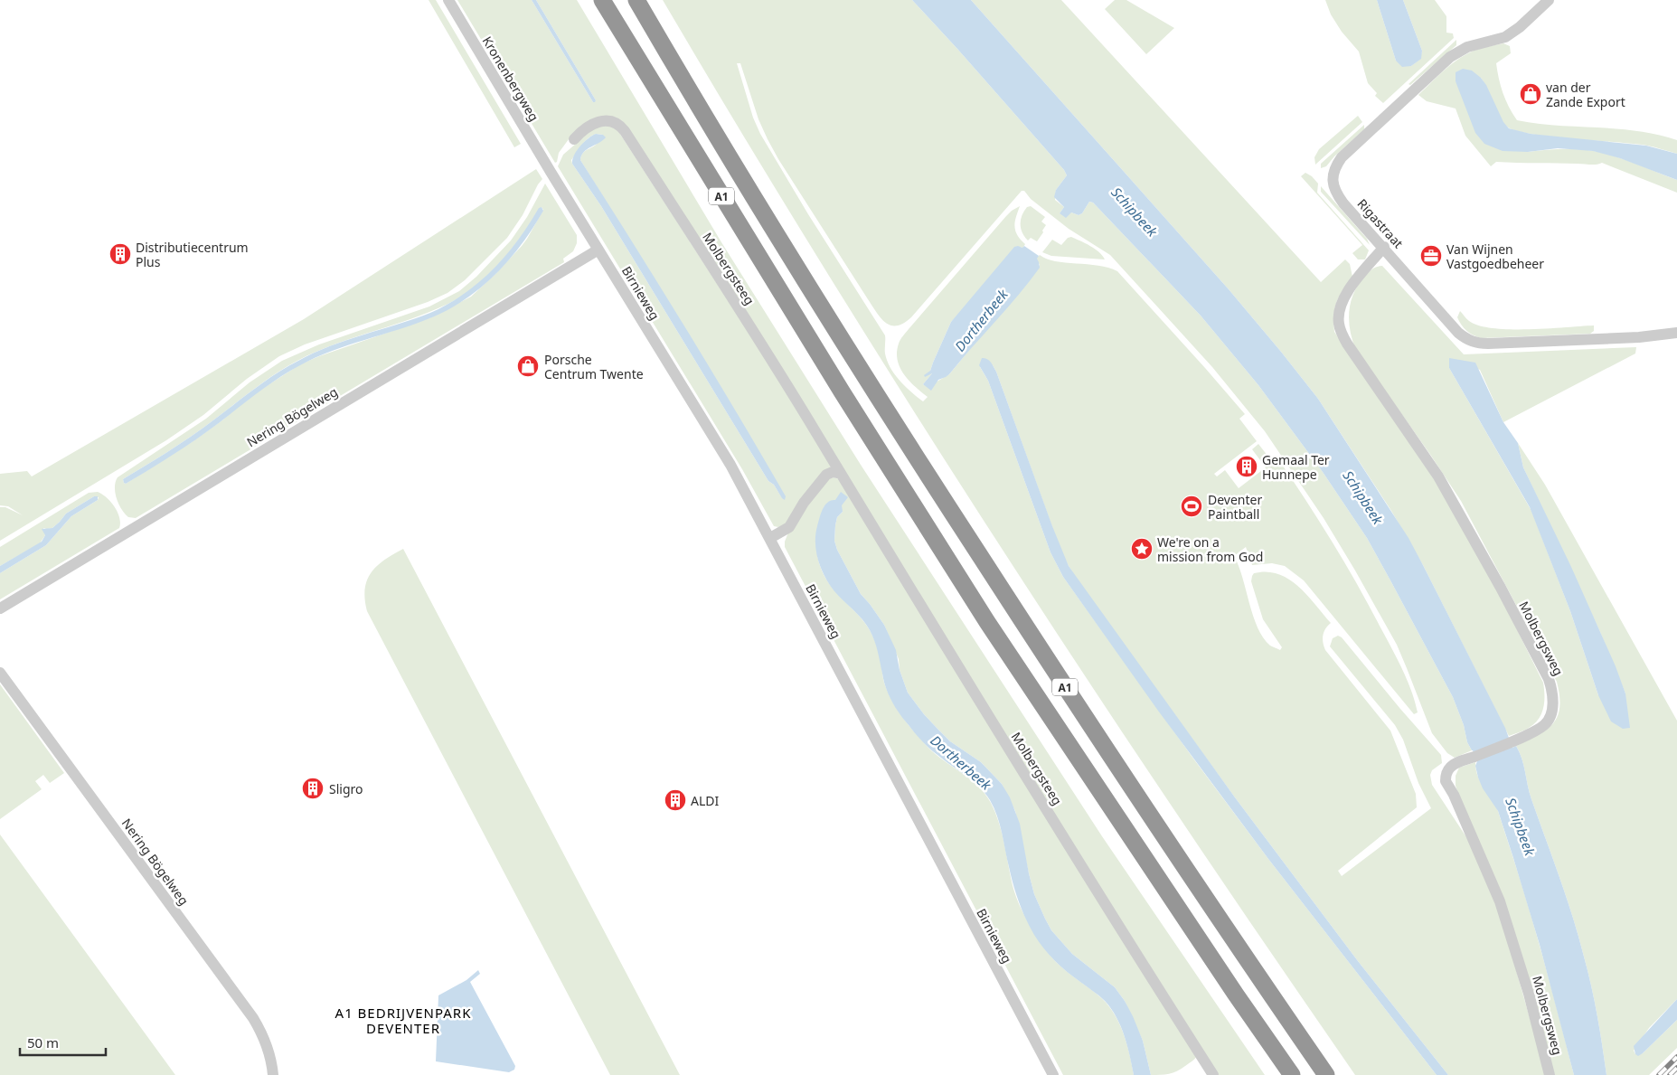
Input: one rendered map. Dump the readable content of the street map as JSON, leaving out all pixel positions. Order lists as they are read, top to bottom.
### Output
{
  "streets": {
    "highway": ["A1"],
    "street": [
      "Kronenbergweg",
      "Rigastraat",
      "Molbergsteeg",
      "Birnieweg",
      "Nering Bögelweg",
      "Molbergsweg"
    ]
  },
  "crossings": [
    ["Kronenbergweg", "Birnieweg"],
    ["Rigastraat", "Molbergsweg"],
    ["Birnieweg", "Nering Bögelweg"]
  ],
  "districts": ["A1 BEDRIJVENPARK DEVENTER"],
  "water": ["Schipbeek", "Dortherbeek"],
  "places": {
    "shop": ["van der Zande Export", "Porsche Centrum Twente"],
    "building": [
      "Distributiecentrum Plus",
      "Gemaal Ter Hunnepe",
      "Sligro",
      "ALDI"
    ],
    "office": ["Van Wijnen Vastgoedbeheer"],
    "sports": ["Deventer Paintball"],
    "place": ["We're on a mission from God"]
  },
  "scale_bar": "50 m"
}
